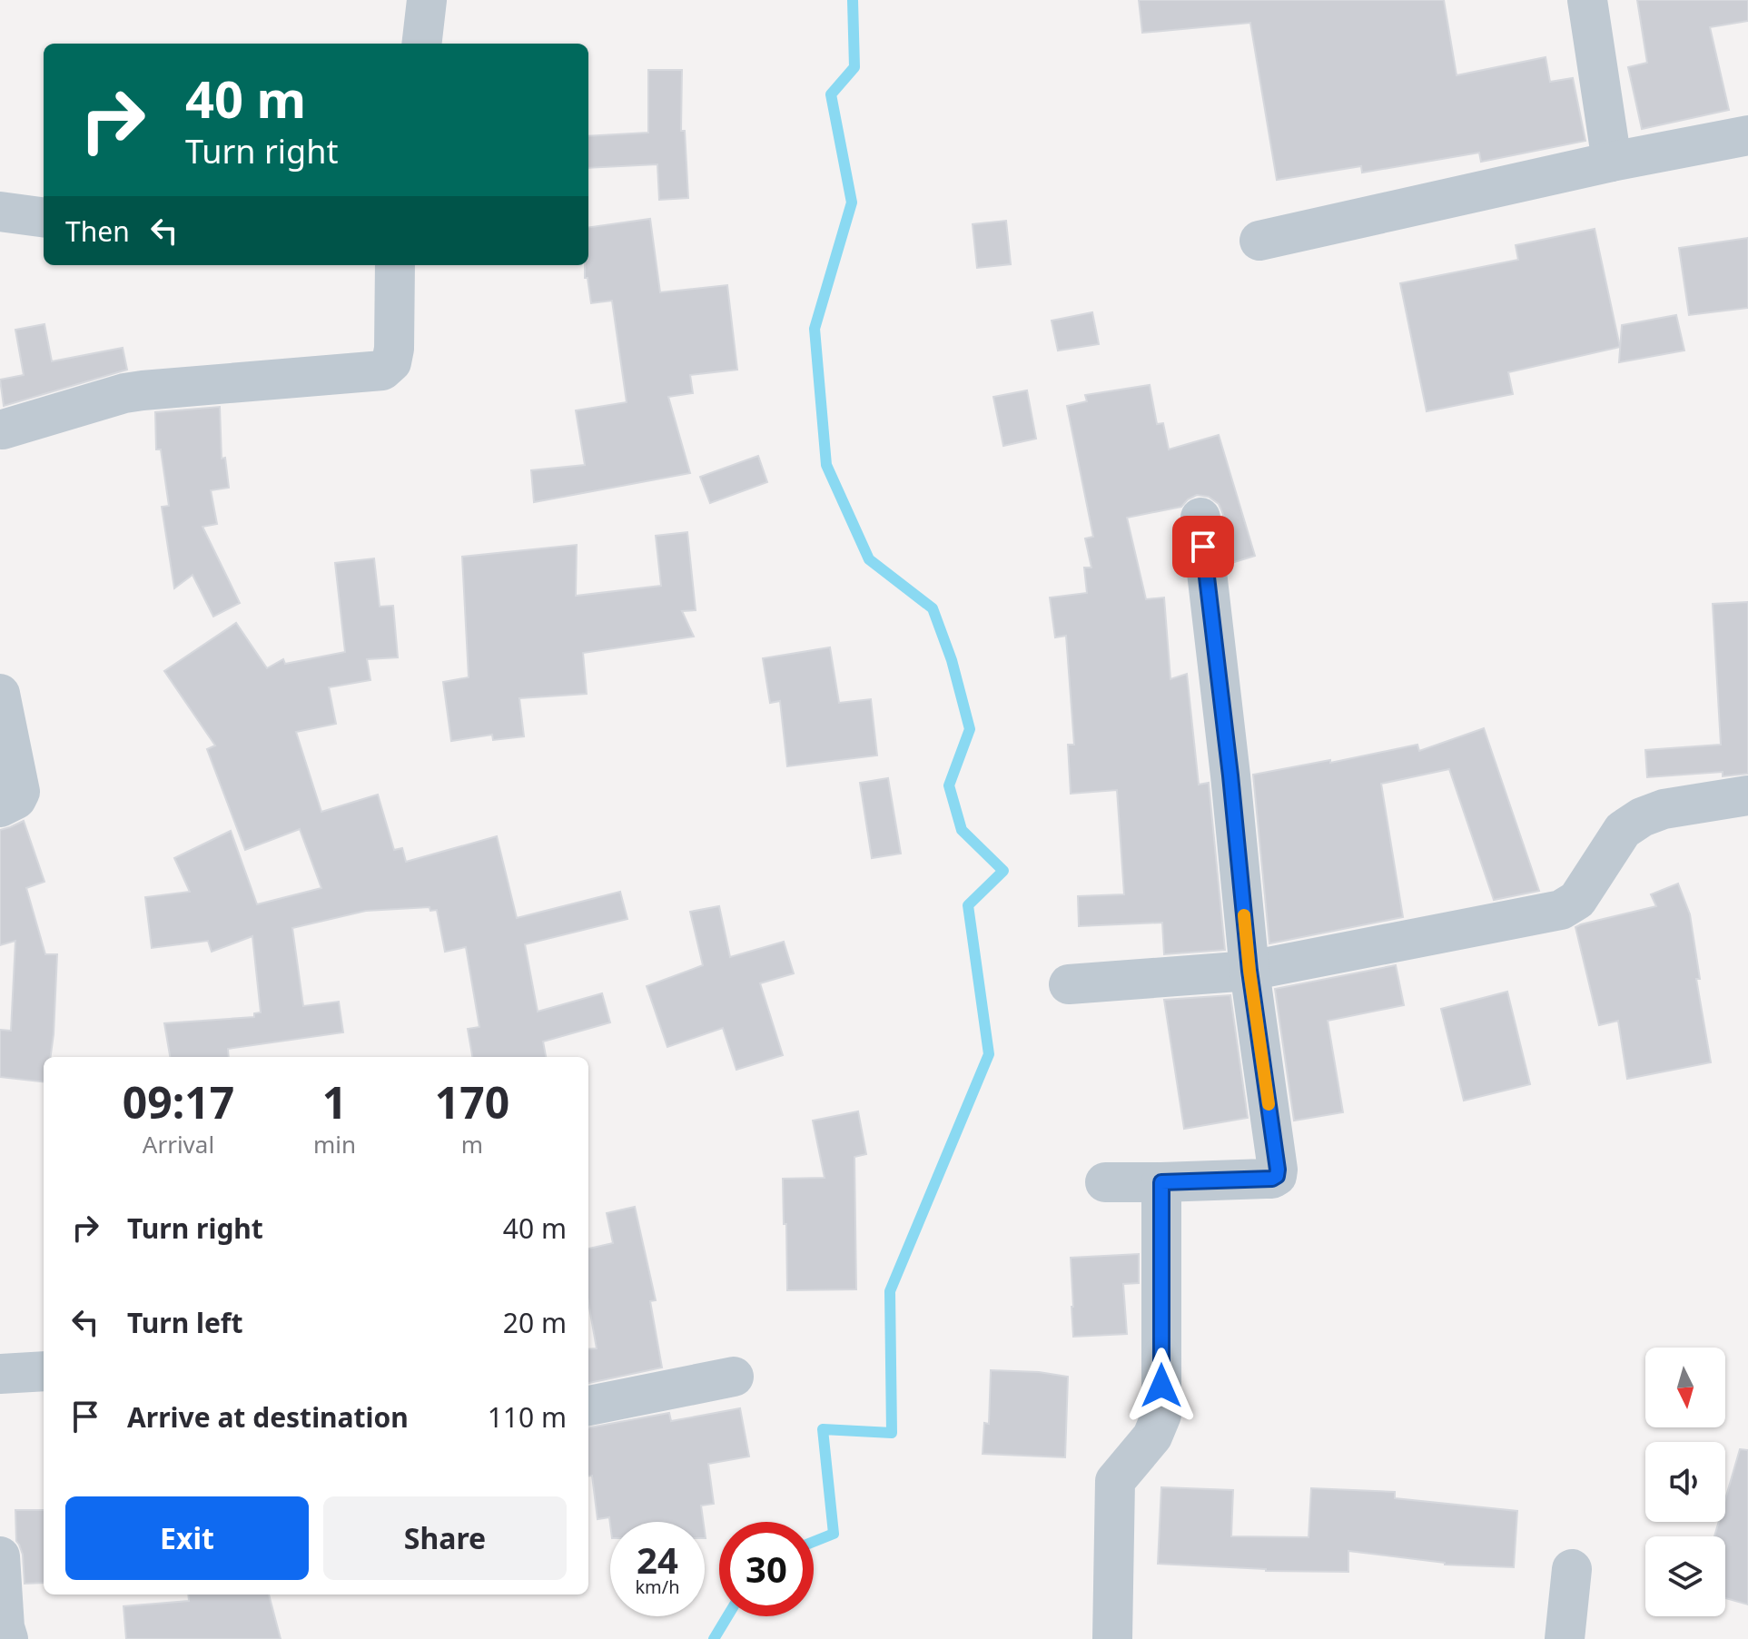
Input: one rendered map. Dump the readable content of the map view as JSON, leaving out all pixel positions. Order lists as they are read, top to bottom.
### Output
{
  "north": "bottom",
  "page": {
    "turn": ["40 m", "Turn right"],
    "then": "Then",
    "eta": [
      "09:17",
      "Arrival",
      "1",
      "min",
      "170",
      "m"
    ],
    "list": [
      {
        "name": "Turn right",
        "value": "40 m"
      },
      {
        "name": "Turn left",
        "value": "20 m"
      },
      {
        "name": "Arrive at destination",
        "value": "110 m"
      }
    ],
    "buttons": ["Exit", "Share"],
    "speed": "24 km/h",
    "limit": "30"
  }
}
